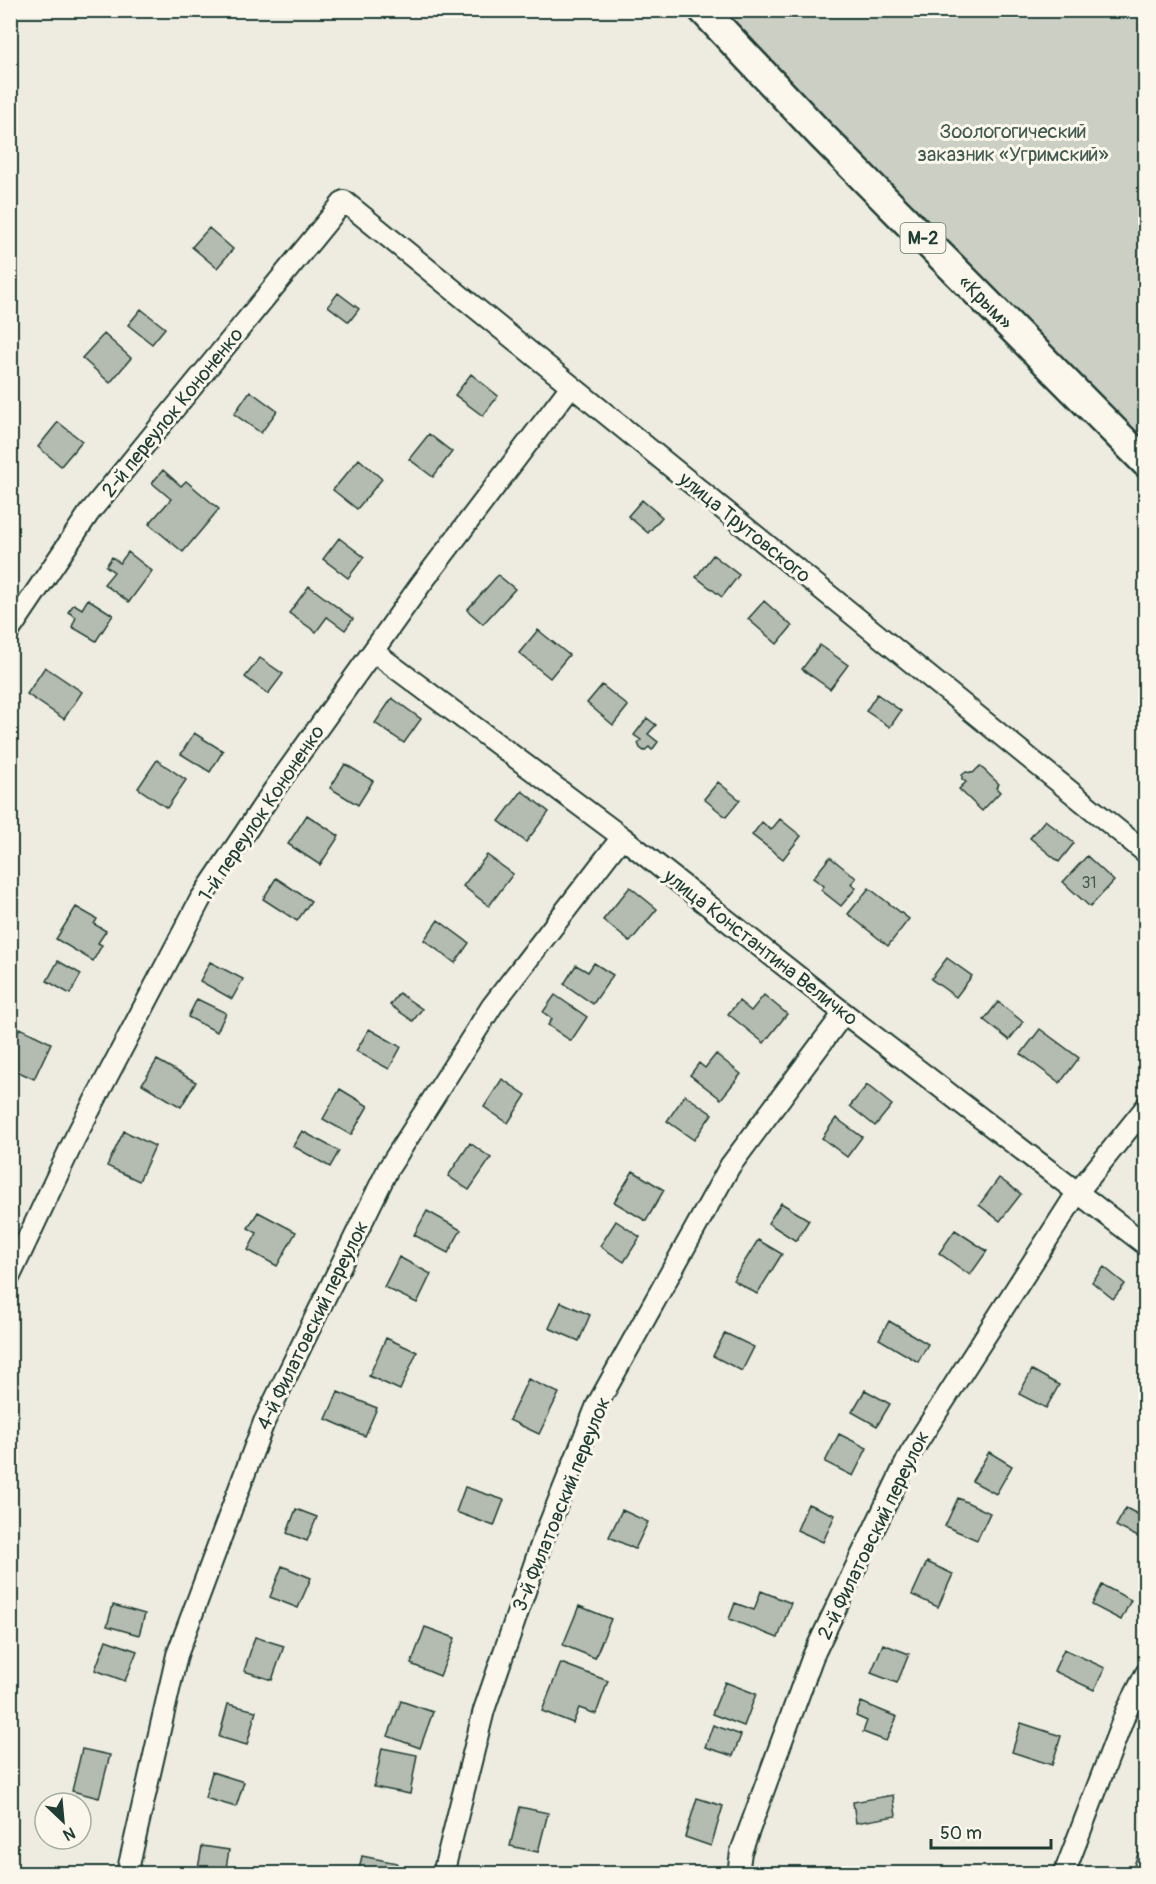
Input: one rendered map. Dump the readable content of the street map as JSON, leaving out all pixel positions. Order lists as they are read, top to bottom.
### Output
{
  "streets": {
    "highway": ["М-2", "«Крым»"],
    "street": [
      "2-й переулок Кононенко",
      "улица Трутовского",
      "1-й переулок Кононенко",
      "улица Константина Величко",
      "4-й Филатовский переулок",
      "3-й Филатовский переулок",
      "2-й Филатовский переулок"
    ]
  },
  "crossings": [
    ["2-й переулок Кононенко", "улица Трутовского"],
    ["улица Трутовского", "1-й переулок Кононенко"],
    ["1-й переулок Кононенко", "улица Константина Величко"],
    ["улица Константина Величко", "4-й Филатовский переулок"],
    ["улица Константина Величко", "3-й Филатовский переулок"],
    ["улица Константина Величко", "2-й Филатовский переулок"]
  ],
  "parks": ["Зоологогический заказник «Угримский»"],
  "house_numbers": ["31"],
  "scale_bar": "50 m",
  "north": "bottom right"
}
